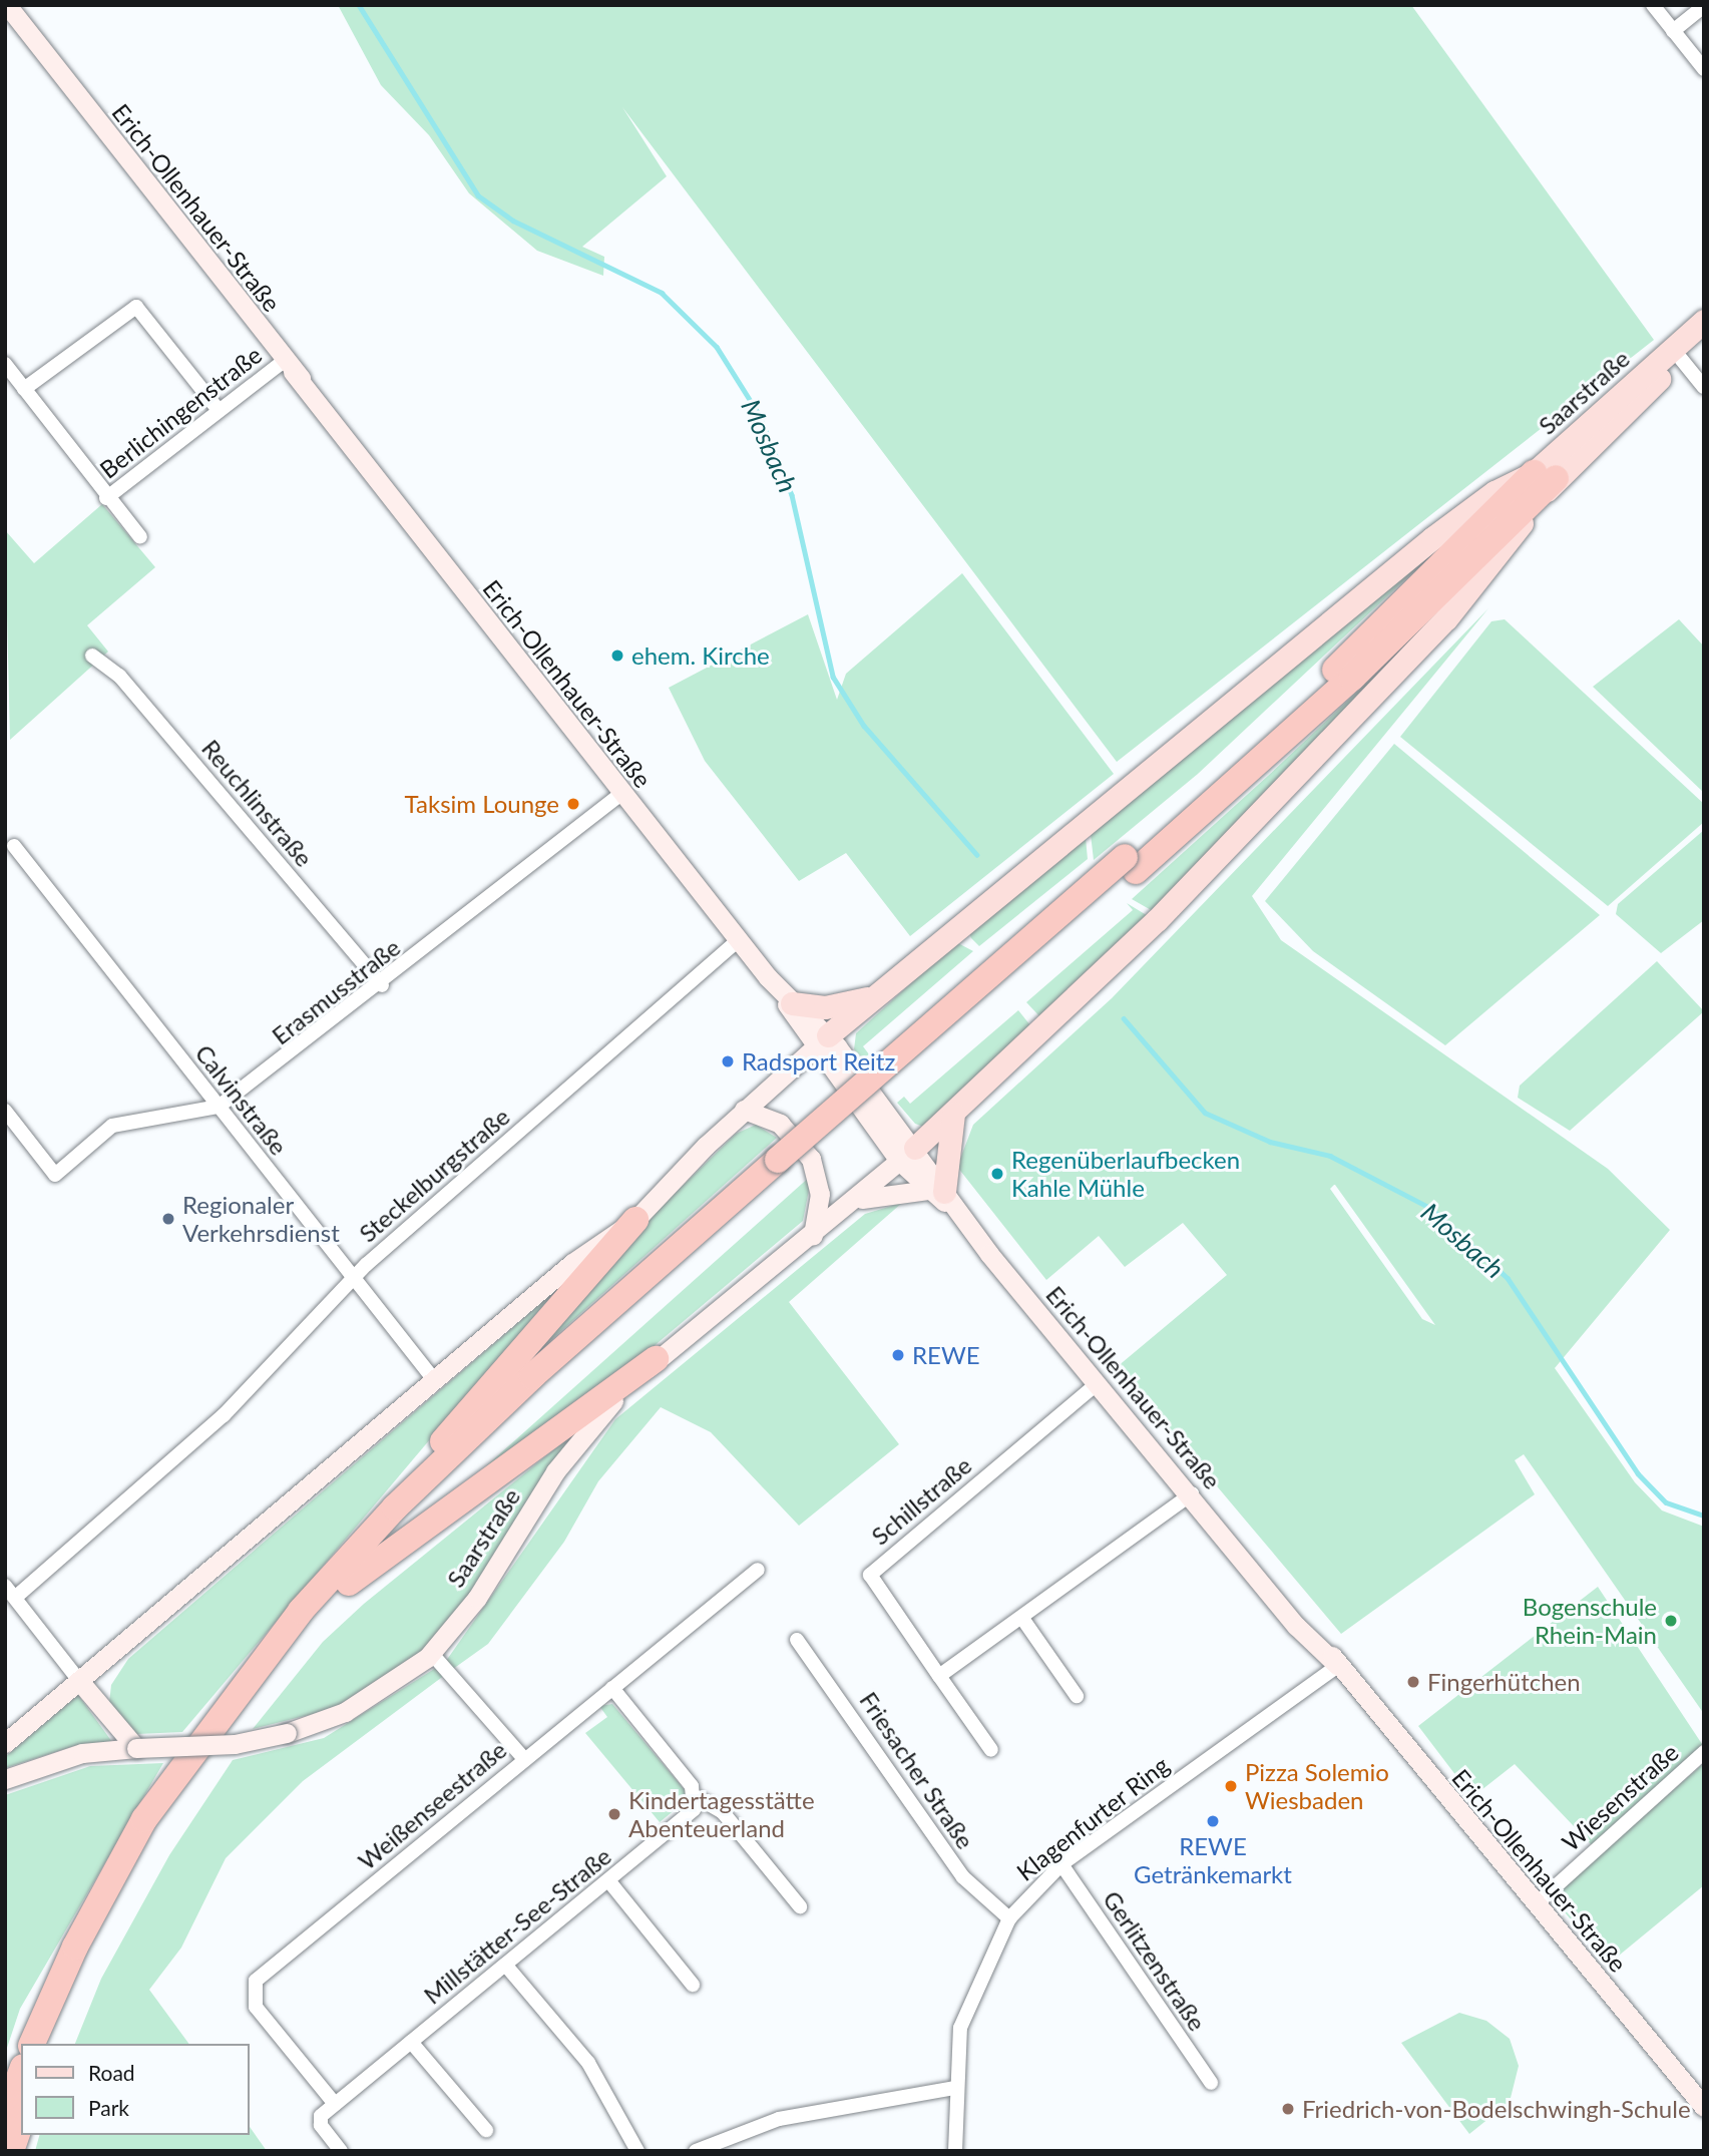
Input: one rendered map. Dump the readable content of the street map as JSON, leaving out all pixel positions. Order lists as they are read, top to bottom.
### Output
{
  "streets": {
    "main road": ["Saarstraße"],
    "street": [
      "Erich-Ollenhauer-Straße",
      "Berlichingenstraße",
      "Reuchlinstraße",
      "Erasmusstraße",
      "Calvinstraße",
      "Steckelburgstraße",
      "Schillstraße",
      "Friesacher Straße",
      "Wiesenstraße",
      "Weißenseestraße",
      "Klagenfurter Ring",
      "Millstätter-See-Straße",
      "Gerlitzenstraße"
    ]
  },
  "crossings": [
    ["Erich-Ollenhauer-Straße", "Saarstraße"],
    ["Erich-Ollenhauer-Straße", "Berlichingenstraße"],
    ["Erich-Ollenhauer-Straße", "Erasmusstraße"],
    ["Erich-Ollenhauer-Straße", "Steckelburgstraße"],
    ["Erich-Ollenhauer-Straße", "Schillstraße"],
    ["Erich-Ollenhauer-Straße", "Wiesenstraße"],
    ["Erich-Ollenhauer-Straße", "Klagenfurter Ring"],
    ["Reuchlinstraße", "Erasmusstraße"],
    ["Erasmusstraße", "Calvinstraße"],
    ["Calvinstraße", "Steckelburgstraße"],
    ["Friesacher Straße", "Klagenfurter Ring"],
    ["Weißenseestraße", "Millstätter-See-Straße"],
    ["Klagenfurter Ring", "Gerlitzenstraße"]
  ],
  "water": ["Mosbach"],
  "places": [
    "ehem. Kirche",
    "Taksim Lounge",
    "Radsport Reitz",
    "Regenüberlaufbecken Kahle Mühle",
    "Regionaler Verkehrsdienst",
    "REWE",
    "Bogenschule Rhein-Main",
    "Fingerhütchen",
    "Pizza Solemio Wiesbaden",
    "Kindertagesstätte Abenteuerland",
    "REWE Getränkemarkt",
    "Friedrich-von-Bodelschwingh-Schule"
  ],
  "legend": ["Road", "Park"]
}
